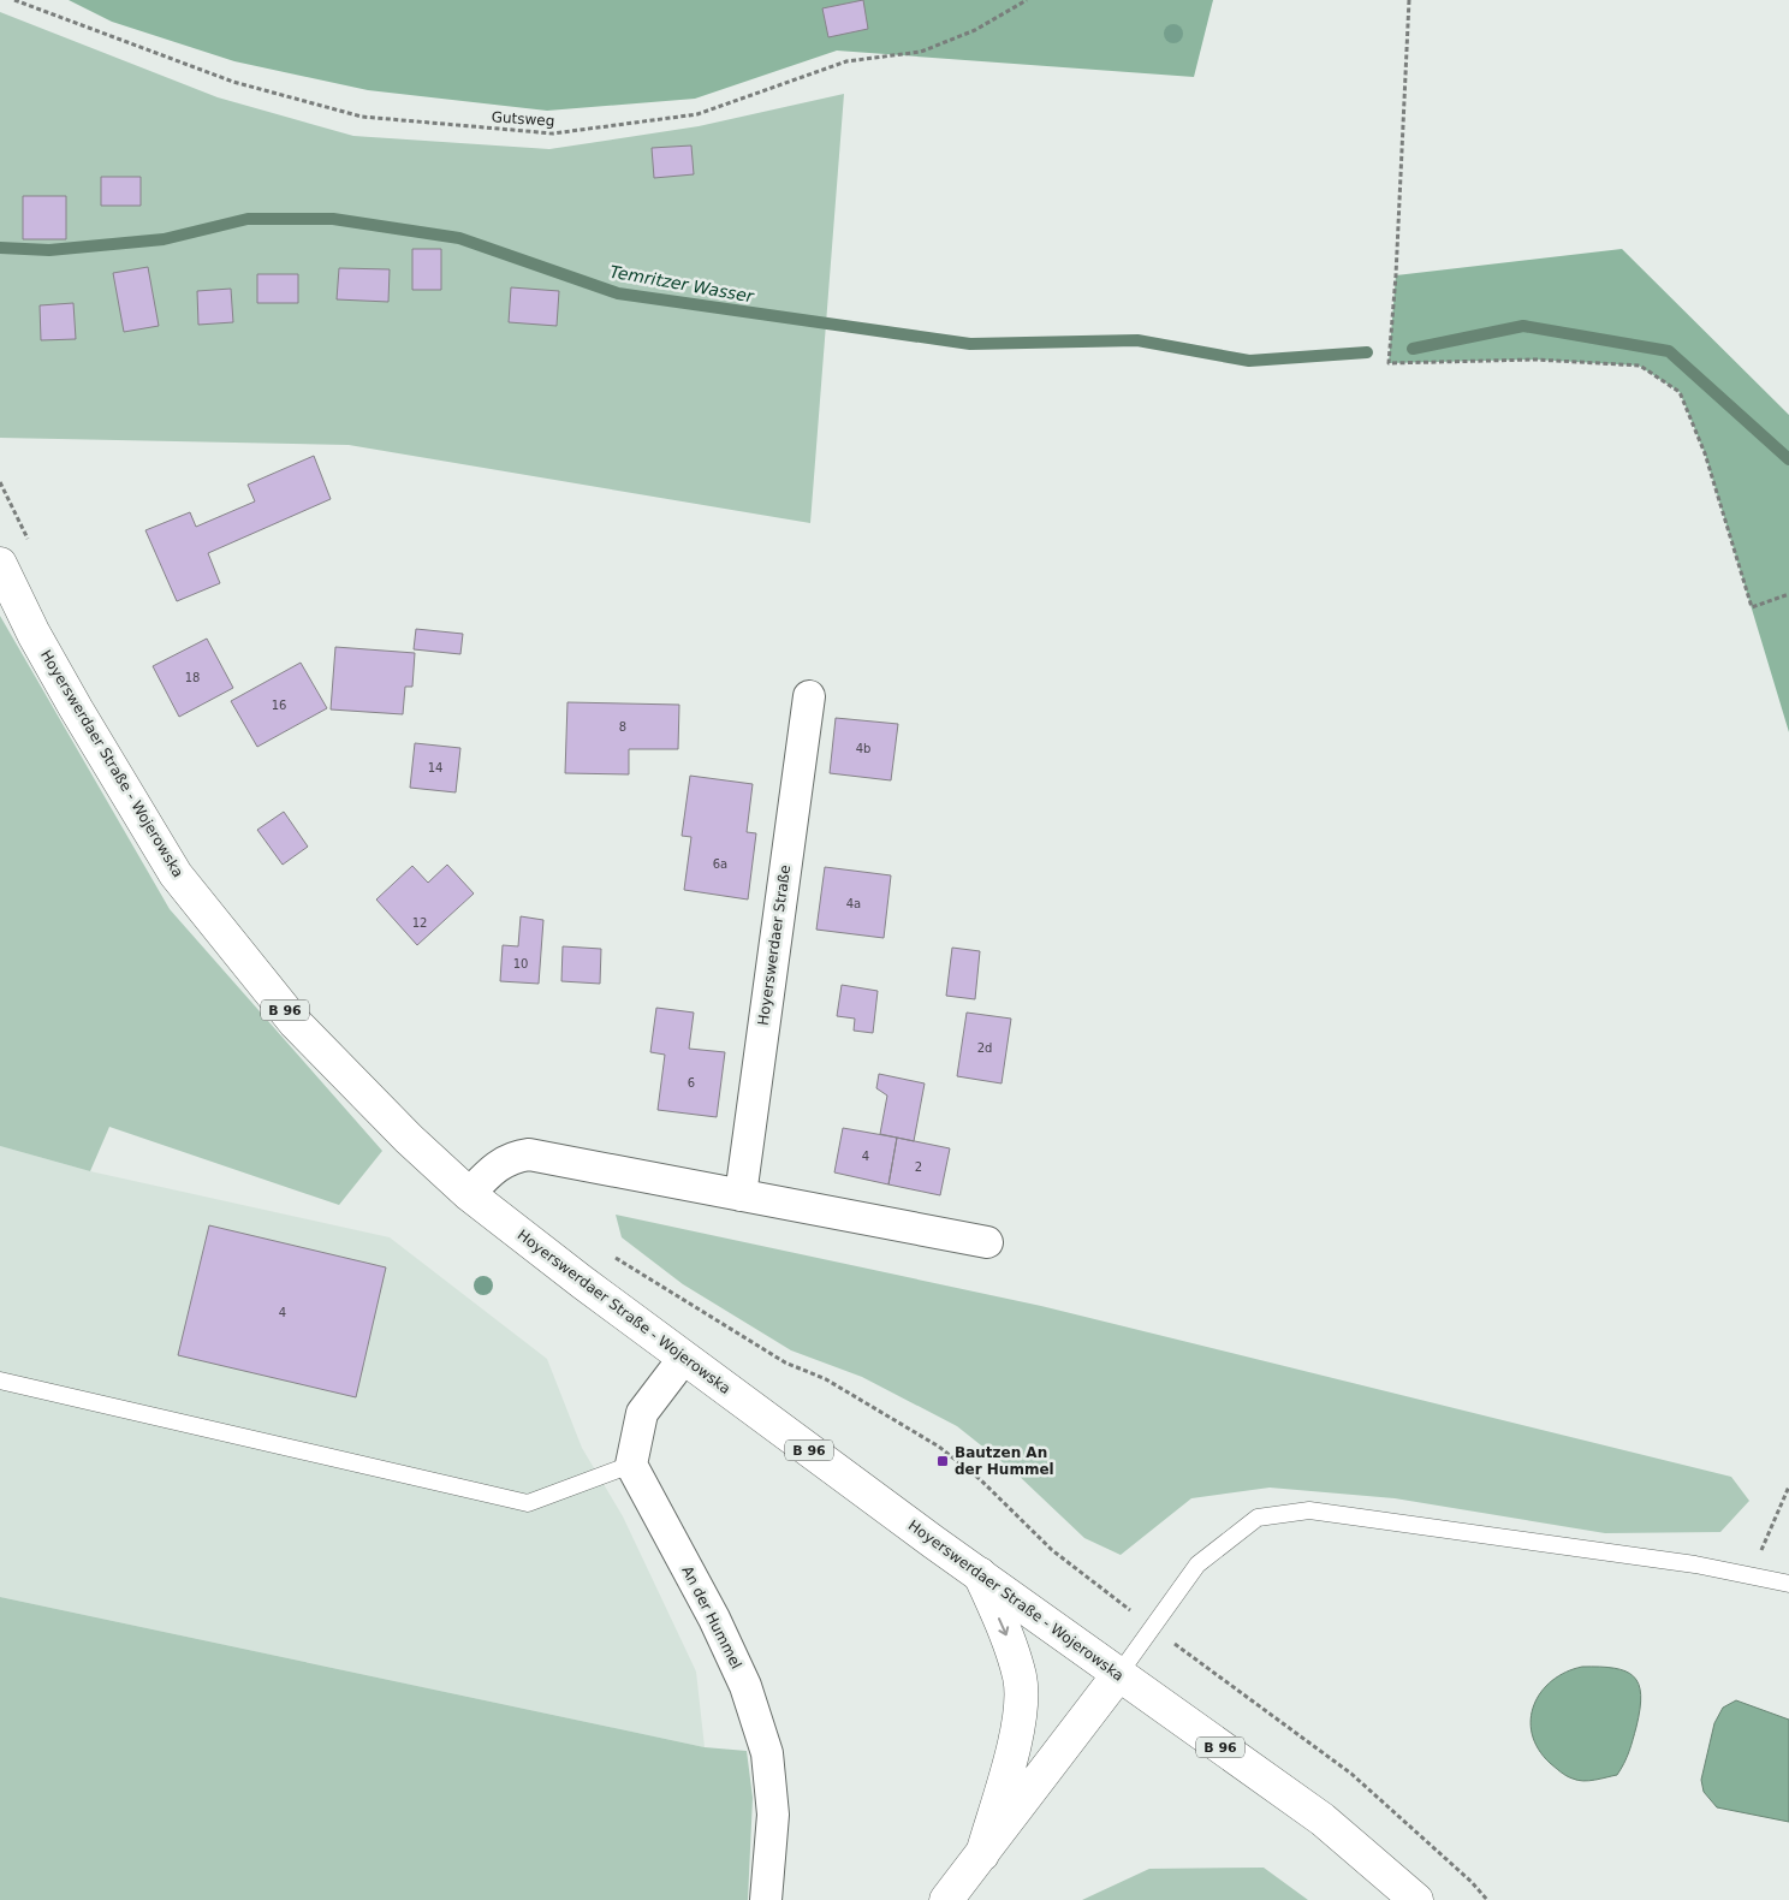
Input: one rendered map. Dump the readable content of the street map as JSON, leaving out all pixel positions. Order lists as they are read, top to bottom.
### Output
{
  "streets": {
    "main road": ["Hoyerswerdaer Straße - Wojerowska", "B 96"],
    "street": ["Hoyerswerdaer Straße", "An der Hummel"],
    "path": ["Gutsweg"]
  },
  "water": ["Temritzer Wasser"],
  "places": {
    "transit": ["Bautzen An der Hummel"]
  },
  "house_numbers": [
    "18",
    "16",
    "8",
    "4b",
    "14",
    "6a",
    "4a",
    "12",
    "10",
    "2d",
    "6",
    "4",
    "2",
    "4"
  ]
}
